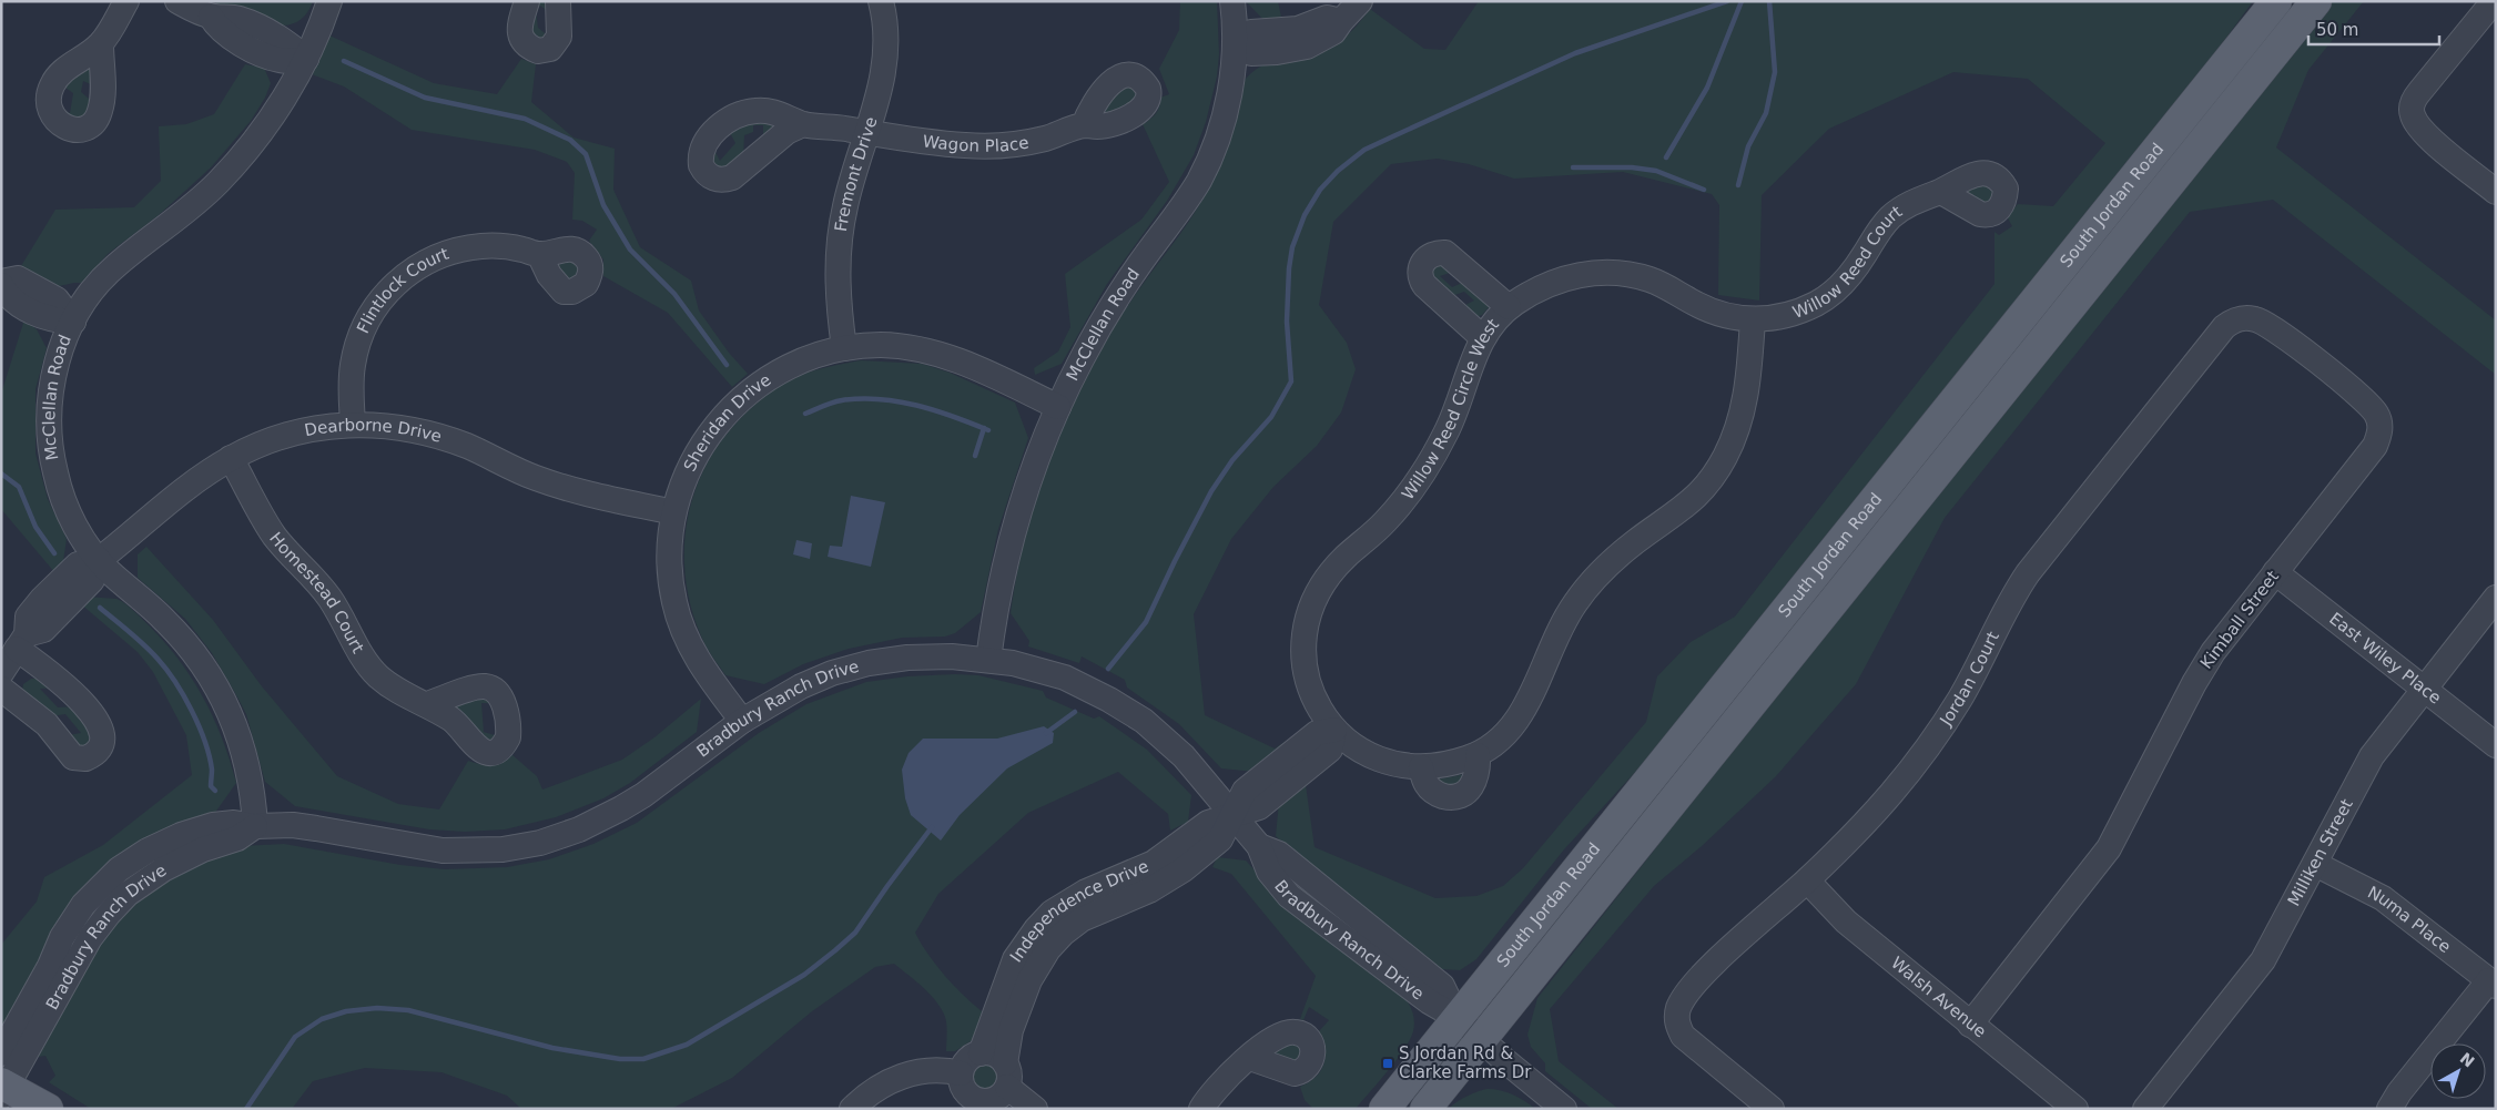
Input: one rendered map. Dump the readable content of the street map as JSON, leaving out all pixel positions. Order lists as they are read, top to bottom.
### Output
{
  "streets": {
    "main road": ["South Jordan Road"],
    "street": [
      "Wagon Place",
      "Fremont Drive",
      "Willow Reed Court",
      "Flintlock Court",
      "McClellan Road",
      "Willow Reed Circle West",
      "Sheridan Drive",
      "Dearborne Drive",
      "Homestead Court",
      "Kimball Street",
      "East Wiley Place",
      "Jordan Court",
      "Bradbury Ranch Drive",
      "Milliken Street",
      "Independence Drive",
      "Numa Place",
      "Walsh Avenue"
    ]
  },
  "crossings": [
    ["Wagon Place", "Fremont Drive"],
    ["Fremont Drive", "Sheridan Drive"],
    ["South Jordan Road", "Bradbury Ranch Drive"],
    ["Willow Reed Court", "Willow Reed Circle West"],
    ["Flintlock Court", "Dearborne Drive"],
    ["McClellan Road", "Sheridan Drive"],
    ["McClellan Road", "Dearborne Drive"],
    ["McClellan Road", "Bradbury Ranch Drive"],
    ["Sheridan Drive", "Dearborne Drive"],
    ["Sheridan Drive", "Bradbury Ranch Drive"],
    ["Dearborne Drive", "Homestead Court"],
    ["Kimball Street", "East Wiley Place"],
    ["Kimball Street", "Jordan Court"],
    ["Kimball Street", "Walsh Avenue"],
    ["East Wiley Place", "Milliken Street"],
    ["Jordan Court", "Walsh Avenue"],
    ["Bradbury Ranch Drive", "Independence Drive"],
    ["Milliken Street", "Numa Place"]
  ],
  "places": {
    "transit": ["S Jordan Rd & Clarke Farms Dr"]
  },
  "scale_bar": "50 m",
  "north": "top right"
}
